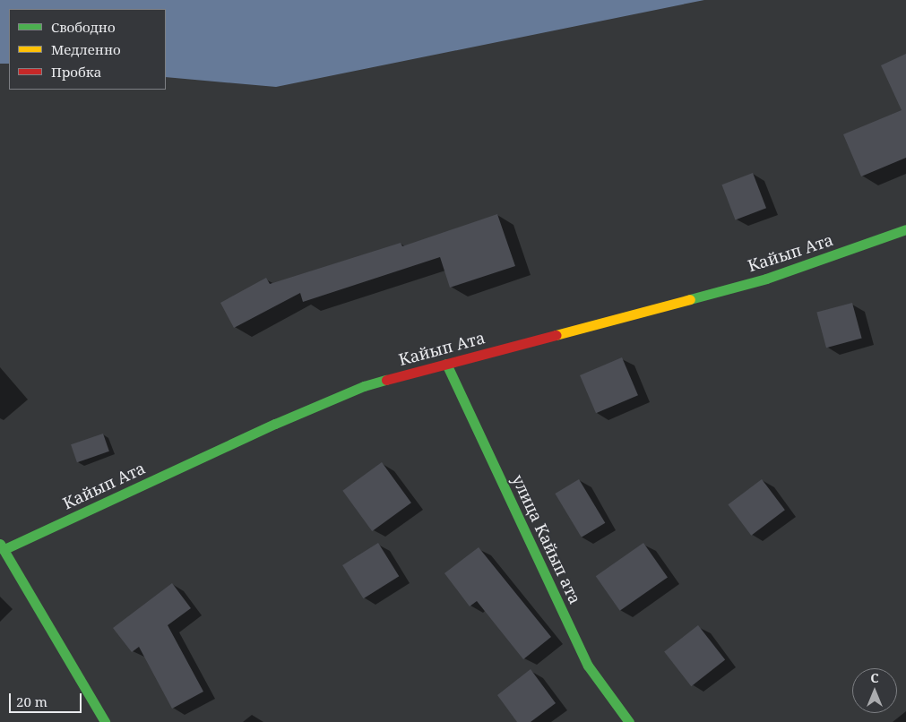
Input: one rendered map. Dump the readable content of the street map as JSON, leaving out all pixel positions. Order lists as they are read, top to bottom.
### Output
{
  "streets": {
    "street": ["Кайып Ата", "улица Кайып ата"]
  },
  "crossings": [
    ["Кайып Ата", "улица Кайып ата"]
  ],
  "legend": ["Свободно", "Медленно", "Пробка"],
  "scale_bar": "20 m",
  "north": "top"
}
